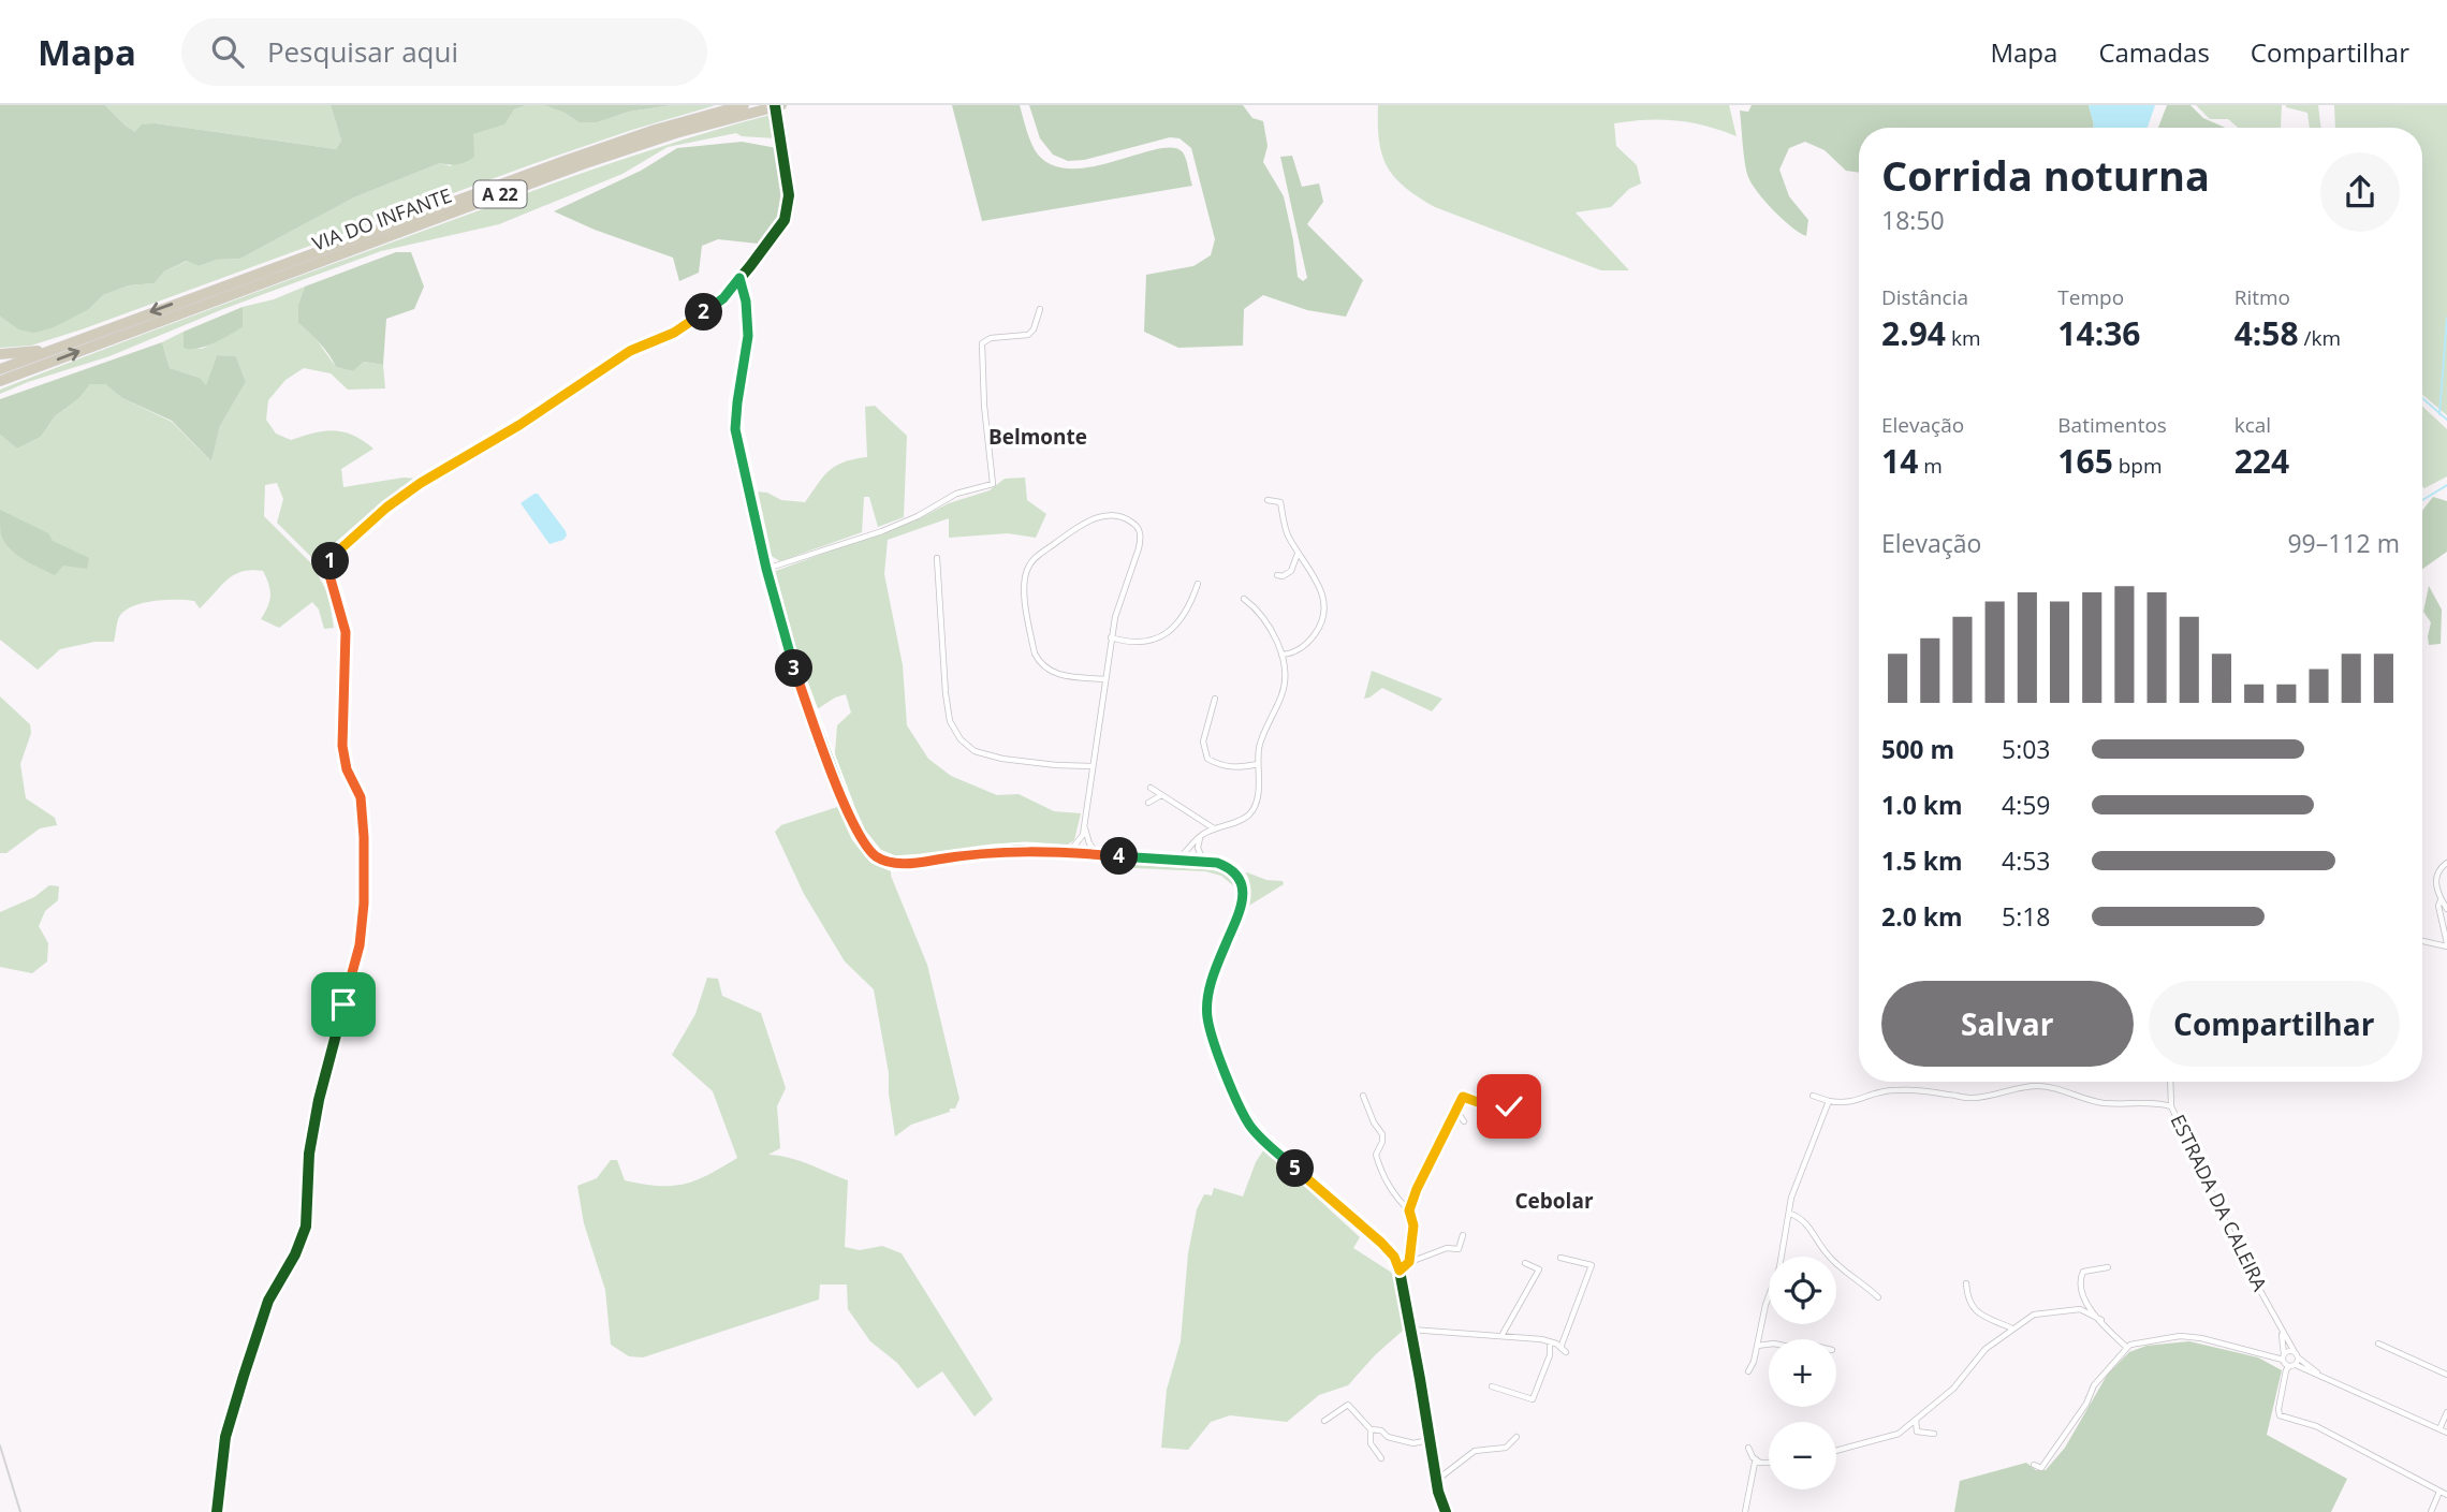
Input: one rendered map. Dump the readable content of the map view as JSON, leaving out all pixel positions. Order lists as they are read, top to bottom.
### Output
{
  "streets": {
    "highway": ["A 22", "VIA DO INFANTE"],
    "street": ["ESTRADA DA CALEIRA"]
  },
  "districts": ["Belmonte", "Cebolar"],
  "page": {
    "header": "Mapa",
    "search": "Pesquisar aqui",
    "nav": ["Mapa", "Camadas", "Compartilhar"],
    "heading": ["Corrida noturna", "18:50"],
    "stats": [
      ["Distância", "2.94 km"],
      ["Tempo", "14:36"],
      ["Ritmo", "4:58 /km"],
      ["Elevação", "14 m"],
      ["Batimentos", "165 bpm"],
      ["kcal", "224"]
    ],
    "pins": [
      "2",
      "1",
      "3",
      "4",
      "5"
    ],
    "chart": ["Elevação", "99–112 m"],
    "list": [
      {
        "name": "500 m",
        "note": "5:03"
      },
      {
        "name": "1.0 km",
        "note": "4:59"
      },
      {
        "name": "1.5 km",
        "note": "4:53"
      },
      {
        "name": "2.0 km",
        "note": "5:18"
      }
    ],
    "buttons": ["Salvar", "Compartilhar"],
    "map_buttons": ["+", "−"]
  }
}
